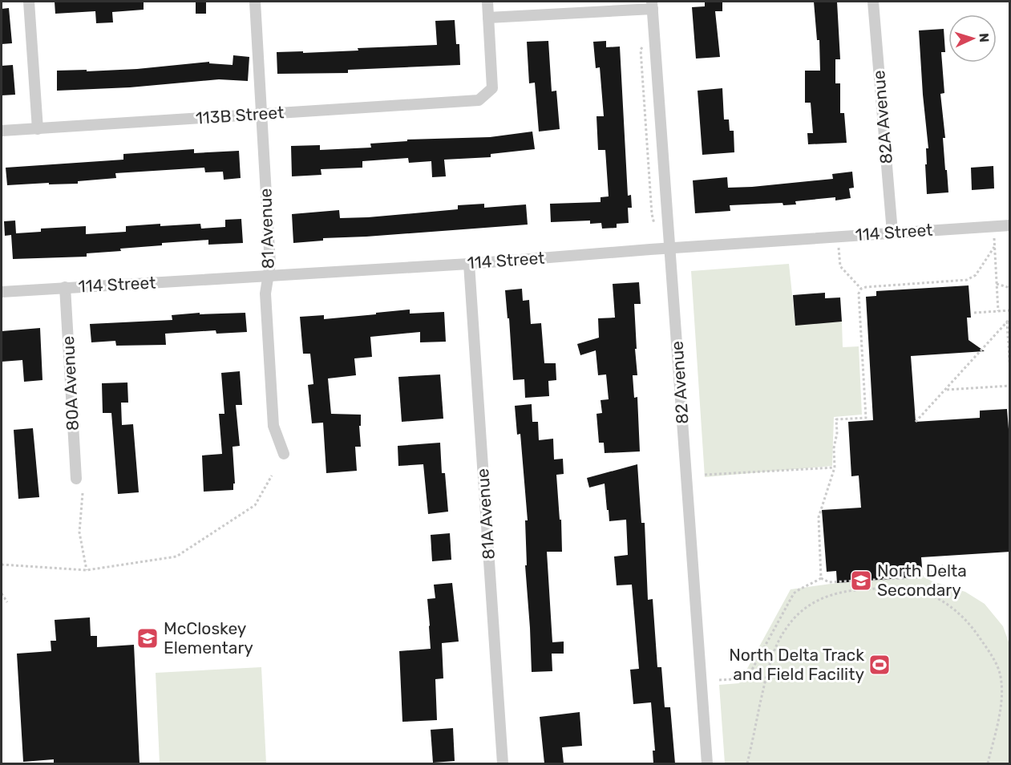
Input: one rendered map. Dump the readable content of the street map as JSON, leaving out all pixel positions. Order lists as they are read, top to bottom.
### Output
{
  "streets": {
    "street": [
      "113B Street",
      "82A Avenue",
      "81 Avenue",
      "114 Street",
      "82 Avenue",
      "80A Avenue",
      "81A Avenue"
    ]
  },
  "crossings": [
    ["113B Street", "81 Avenue"],
    ["82A Avenue", "114 Street"],
    ["81 Avenue", "114 Street"],
    ["114 Street", "82 Avenue"],
    ["114 Street", "80A Avenue"],
    ["114 Street", "81A Avenue"]
  ],
  "places": {
    "school or university": ["North Delta Secondary", "McCloskey Elementary"],
    "sports": ["North Delta Track and Field Facility"]
  },
  "north": "right"
}
